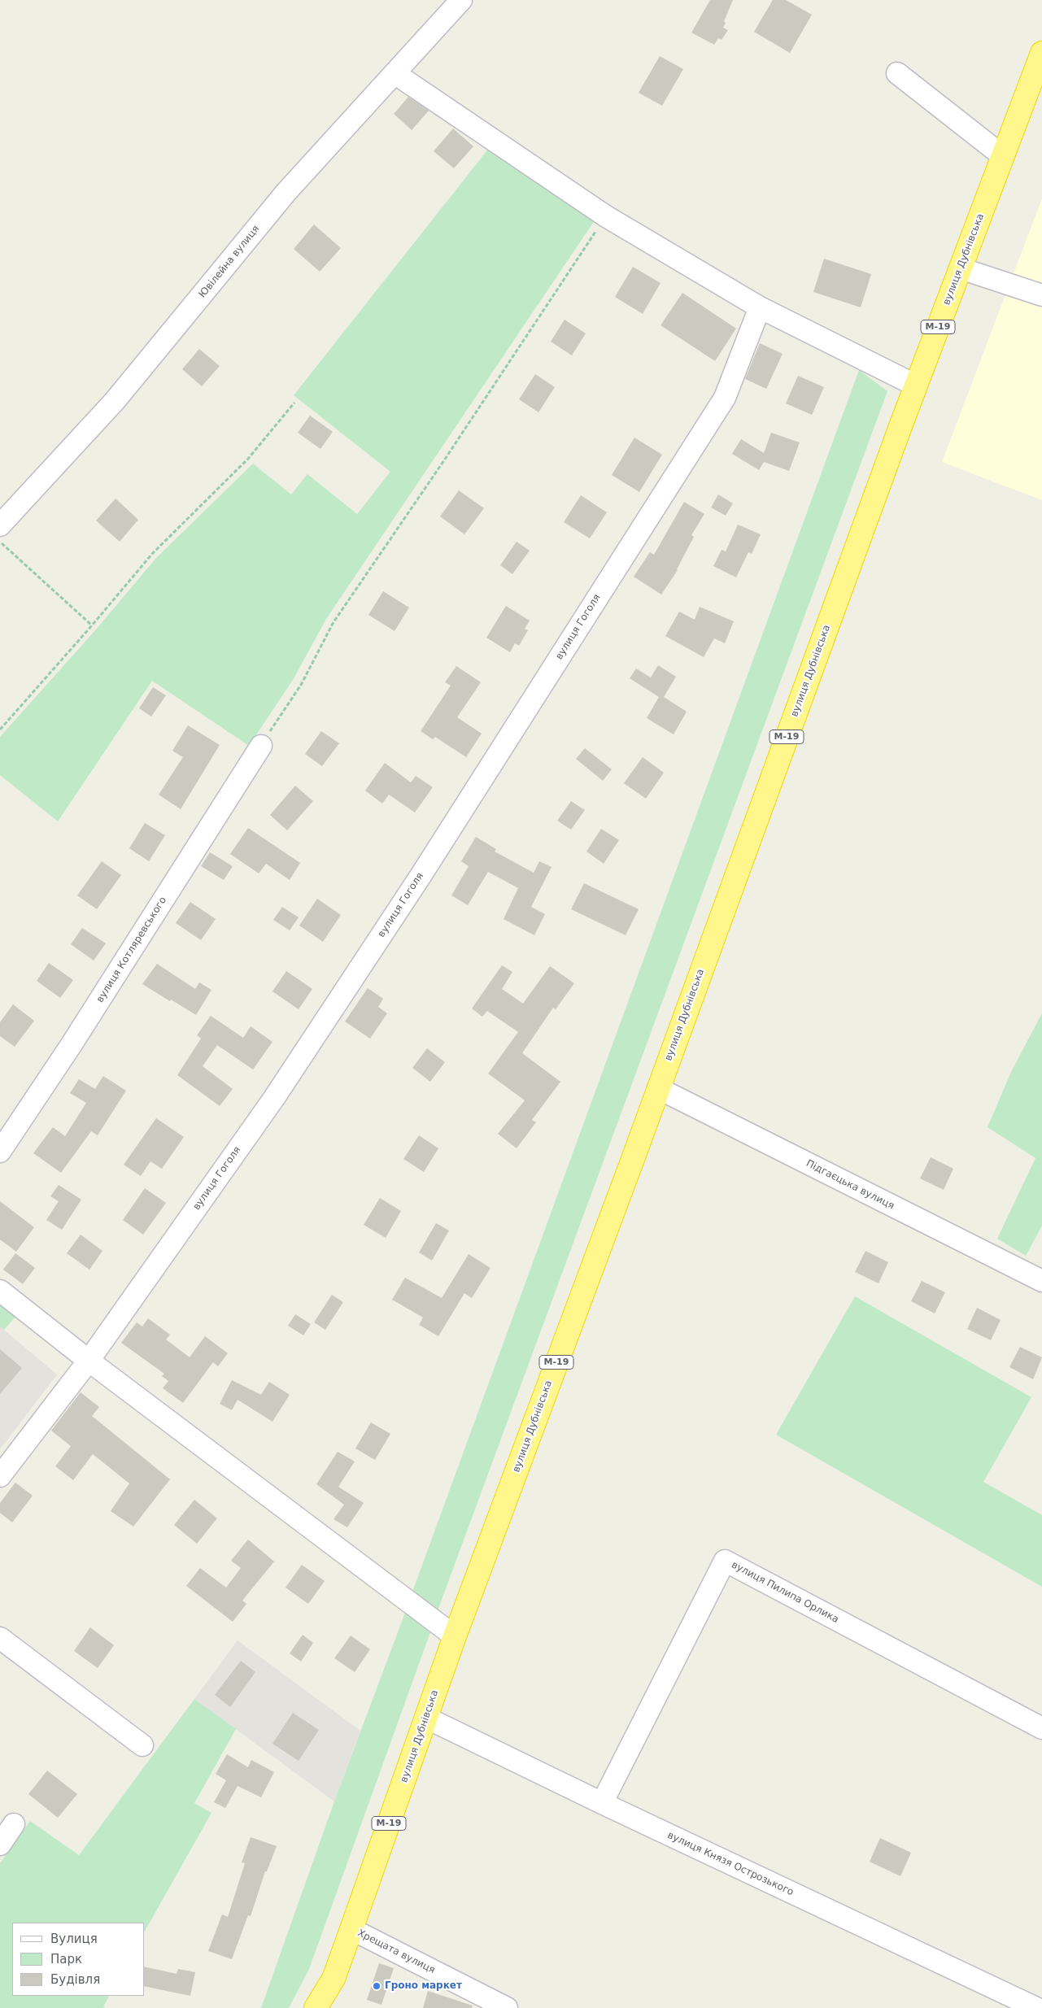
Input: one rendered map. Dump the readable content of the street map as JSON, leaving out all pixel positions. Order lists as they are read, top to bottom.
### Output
{
  "streets": {
    "highway": ["вулиця Дубнівська", "М-19"],
    "street": [
      "Ювілейна вулиця",
      "вулиця Гоголя",
      "вулиця Котляревського",
      "Підгаєцька вулиця",
      "вулиця Пилипа Орлика",
      "вулиця Князя Острозького",
      "Хрещата вулиця"
    ]
  },
  "crossings": [
    ["вулиця Дубнівська", "М-19"],
    ["вулиця Дубнівська", "Підгаєцька вулиця"],
    ["вулиця Дубнівська", "вулиця Князя Острозького"],
    ["вулиця Дубнівська", "Хрещата вулиця"],
    ["вулиця Пилипа Орлика", "вулиця Князя Острозького"]
  ],
  "places": ["Гроно маркет"],
  "legend": ["Вулиця", "Парк", "Будівля"]
}
